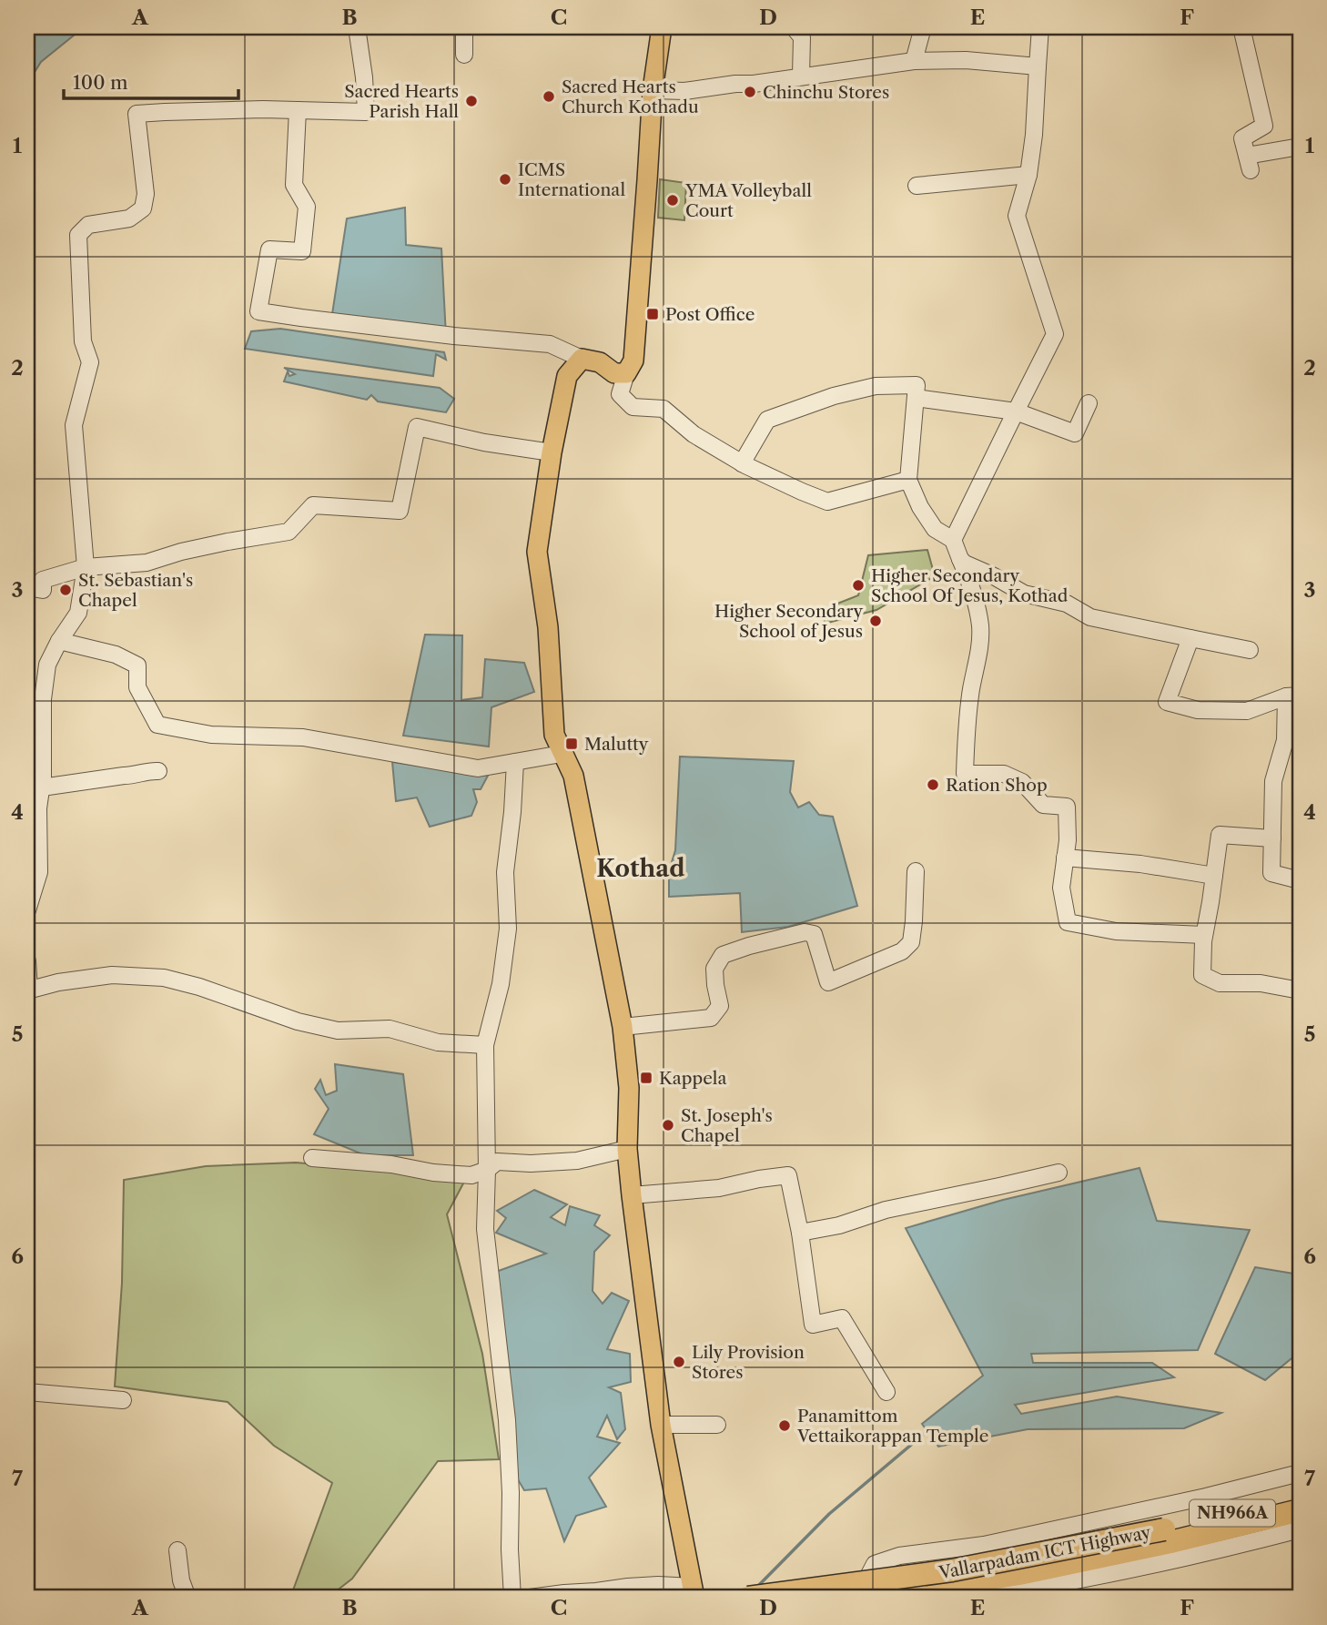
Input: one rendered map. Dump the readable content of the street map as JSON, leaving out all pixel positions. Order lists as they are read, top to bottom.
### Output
{
  "streets": {
    "highway": ["NH966A", "Vallarpadam ICT Highway"]
  },
  "districts": ["Kothad"],
  "places": {
    "other": [
      "Chinchu Stores",
      "Sacred Hearts Church Kothadu",
      "Sacred Hearts Parish Hall",
      "ICMS International",
      "YMA Volleyball Court",
      "Higher Secondary School Of Jesus, Kothad",
      "St. Sebastian's Chapel",
      "Higher Secondary School of Jesus",
      "Ration Shop",
      "St. Joseph's Chapel",
      "Lily Provision Stores",
      "Panamittom Vettaikorappan Temple"
    ],
    "transit": ["Post Office", "Malutty", "Kappela"]
  },
  "scale_bar": "100 m",
  "grid": {
    "columns": [
      "A",
      "B",
      "C",
      "D",
      "E",
      "F"
    ],
    "rows": [
      "1",
      "2",
      "3",
      "4",
      "5",
      "6",
      "7"
    ]
  }
}
